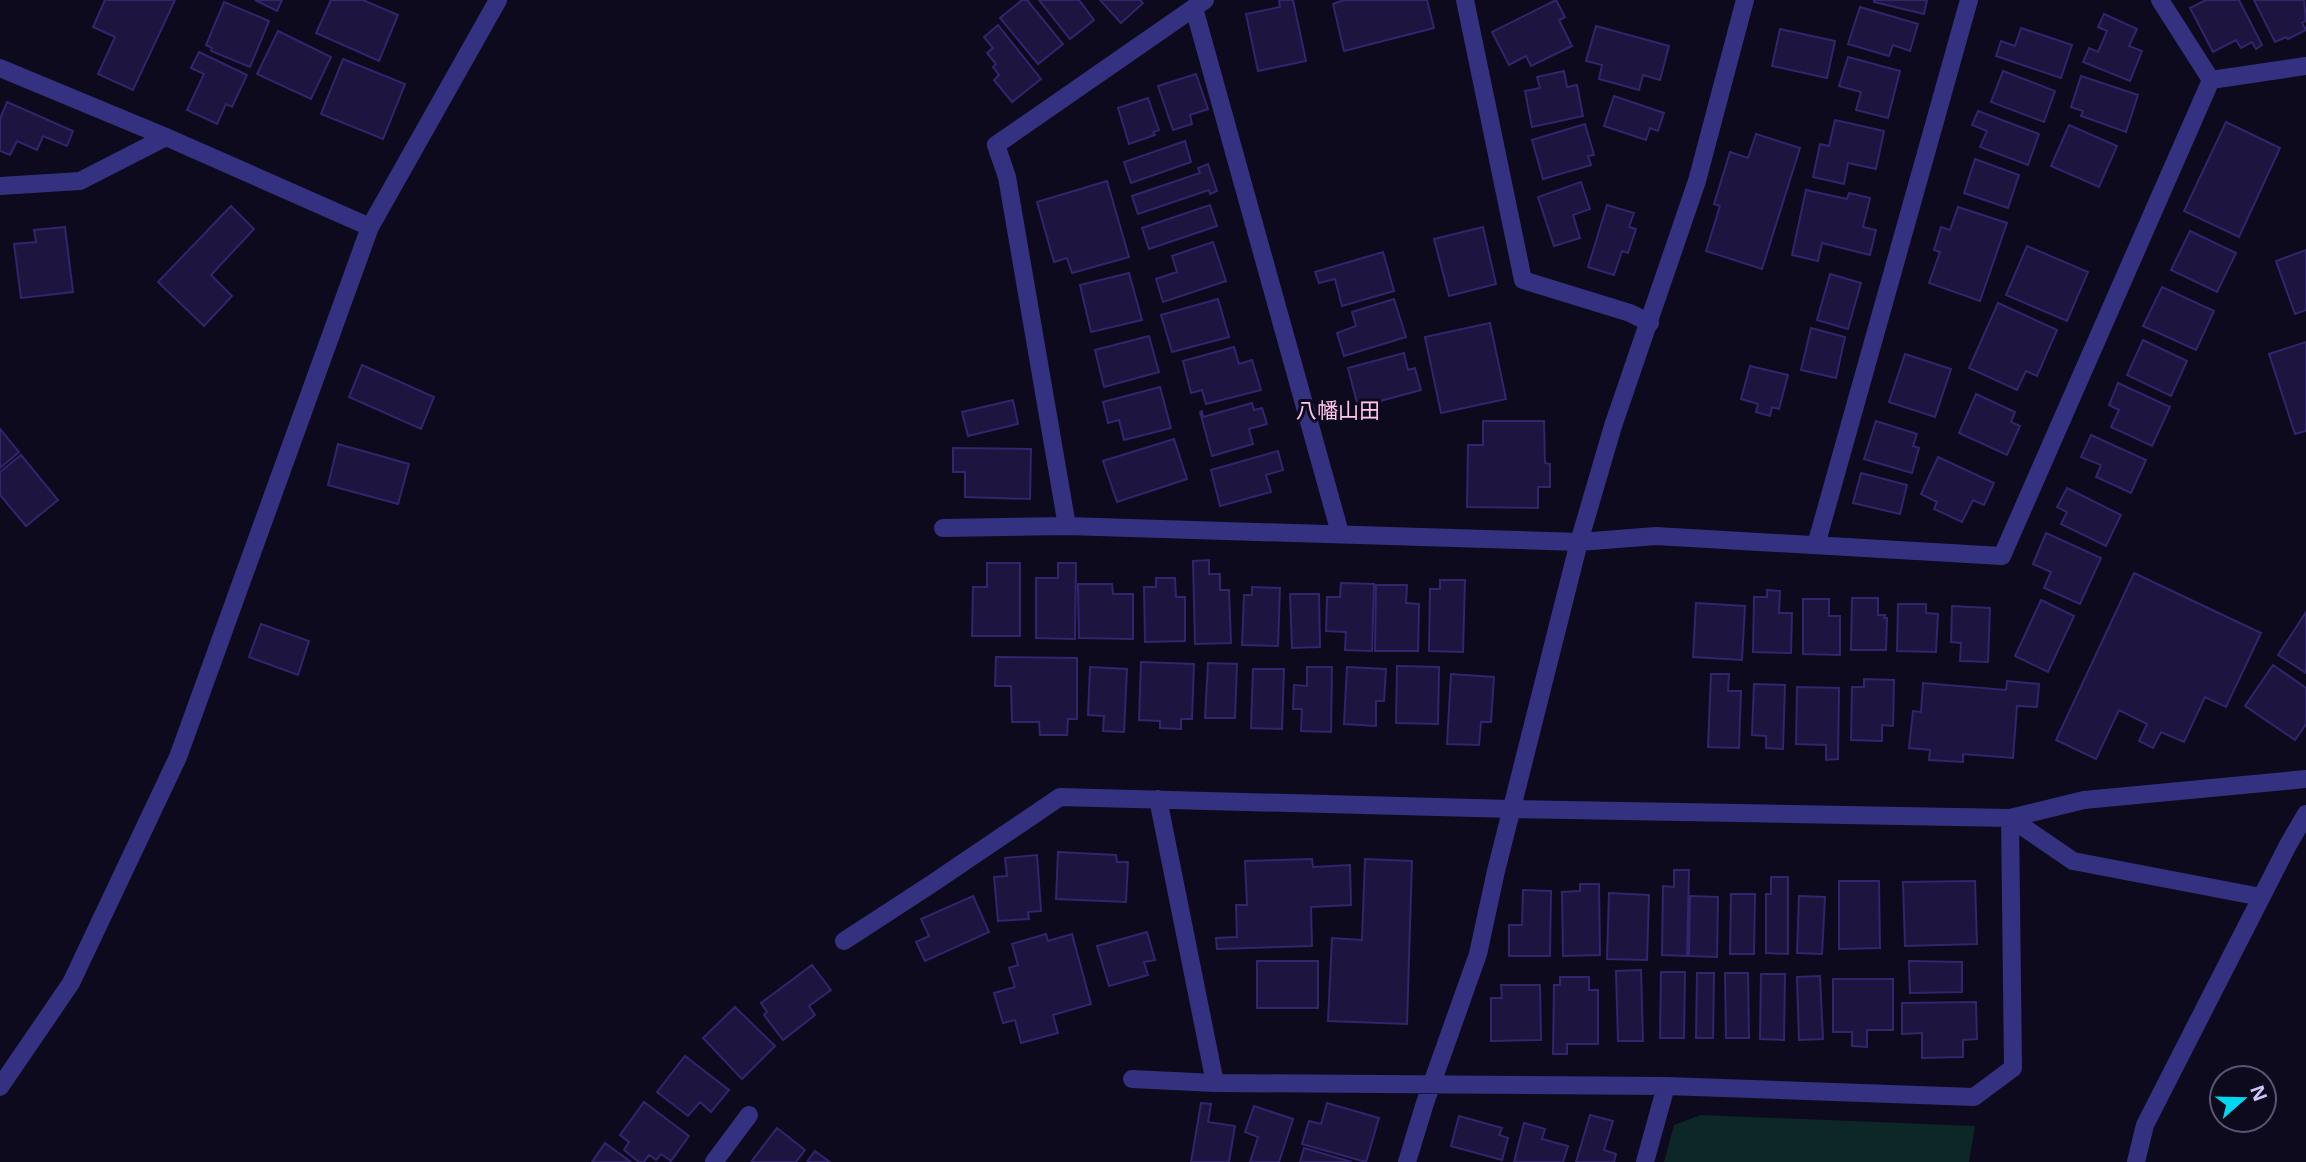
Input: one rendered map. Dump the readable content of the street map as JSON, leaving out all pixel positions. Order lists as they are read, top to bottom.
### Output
{
  "districts": ["八幡山田"],
  "north": "right"
}
